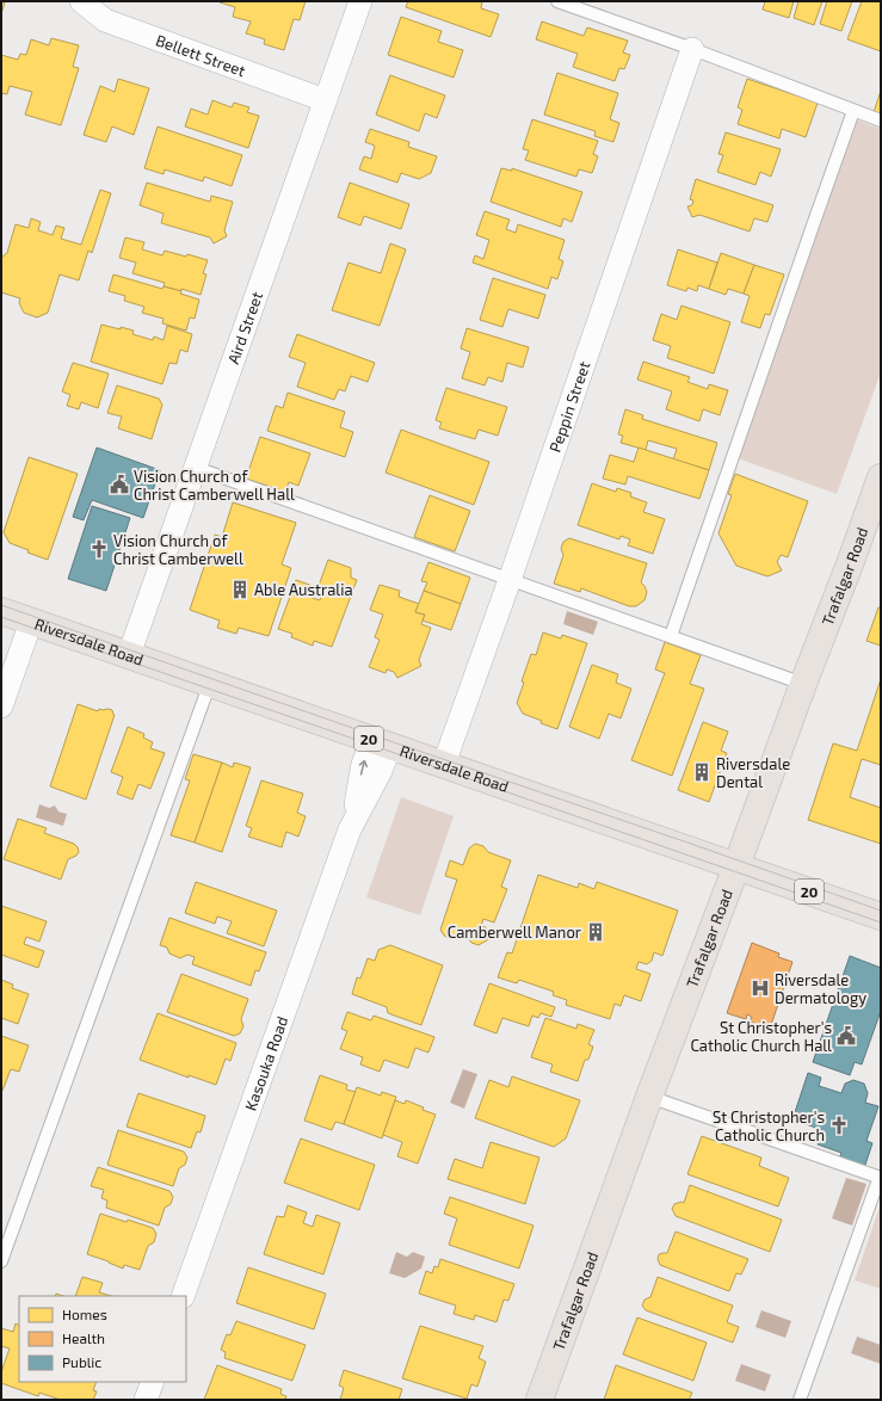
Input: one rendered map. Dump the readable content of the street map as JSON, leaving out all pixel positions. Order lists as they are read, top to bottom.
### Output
{
  "streets": {
    "main road": ["Trafalgar Road", "Riversdale Road", "20"],
    "street": [
      "Bellett Street",
      "Aird Street",
      "Peppin Street",
      "Kasouka Road"
    ]
  },
  "crossings": [
    ["Bellett Street", "Aird Street"],
    ["Aird Street", "Riversdale Road"],
    ["Peppin Street", "Riversdale Road"],
    ["Trafalgar Road", "Riversdale Road"],
    ["Riversdale Road", "Kasouka Road"]
  ],
  "places": {
    "public building": ["Vision Church of Christ Camberwell Hall", "St Christopher's Catholic Church Hall"],
    "church": ["Vision Church of Christ Camberwell", "St Christopher's Catholic Church"],
    "building": ["Able Australia", "Riversdale Dental", "Camberwell Manor"],
    "hospital": ["Riversdale Dermatology"]
  },
  "legend": ["Homes", "Health", "Public"]
}
